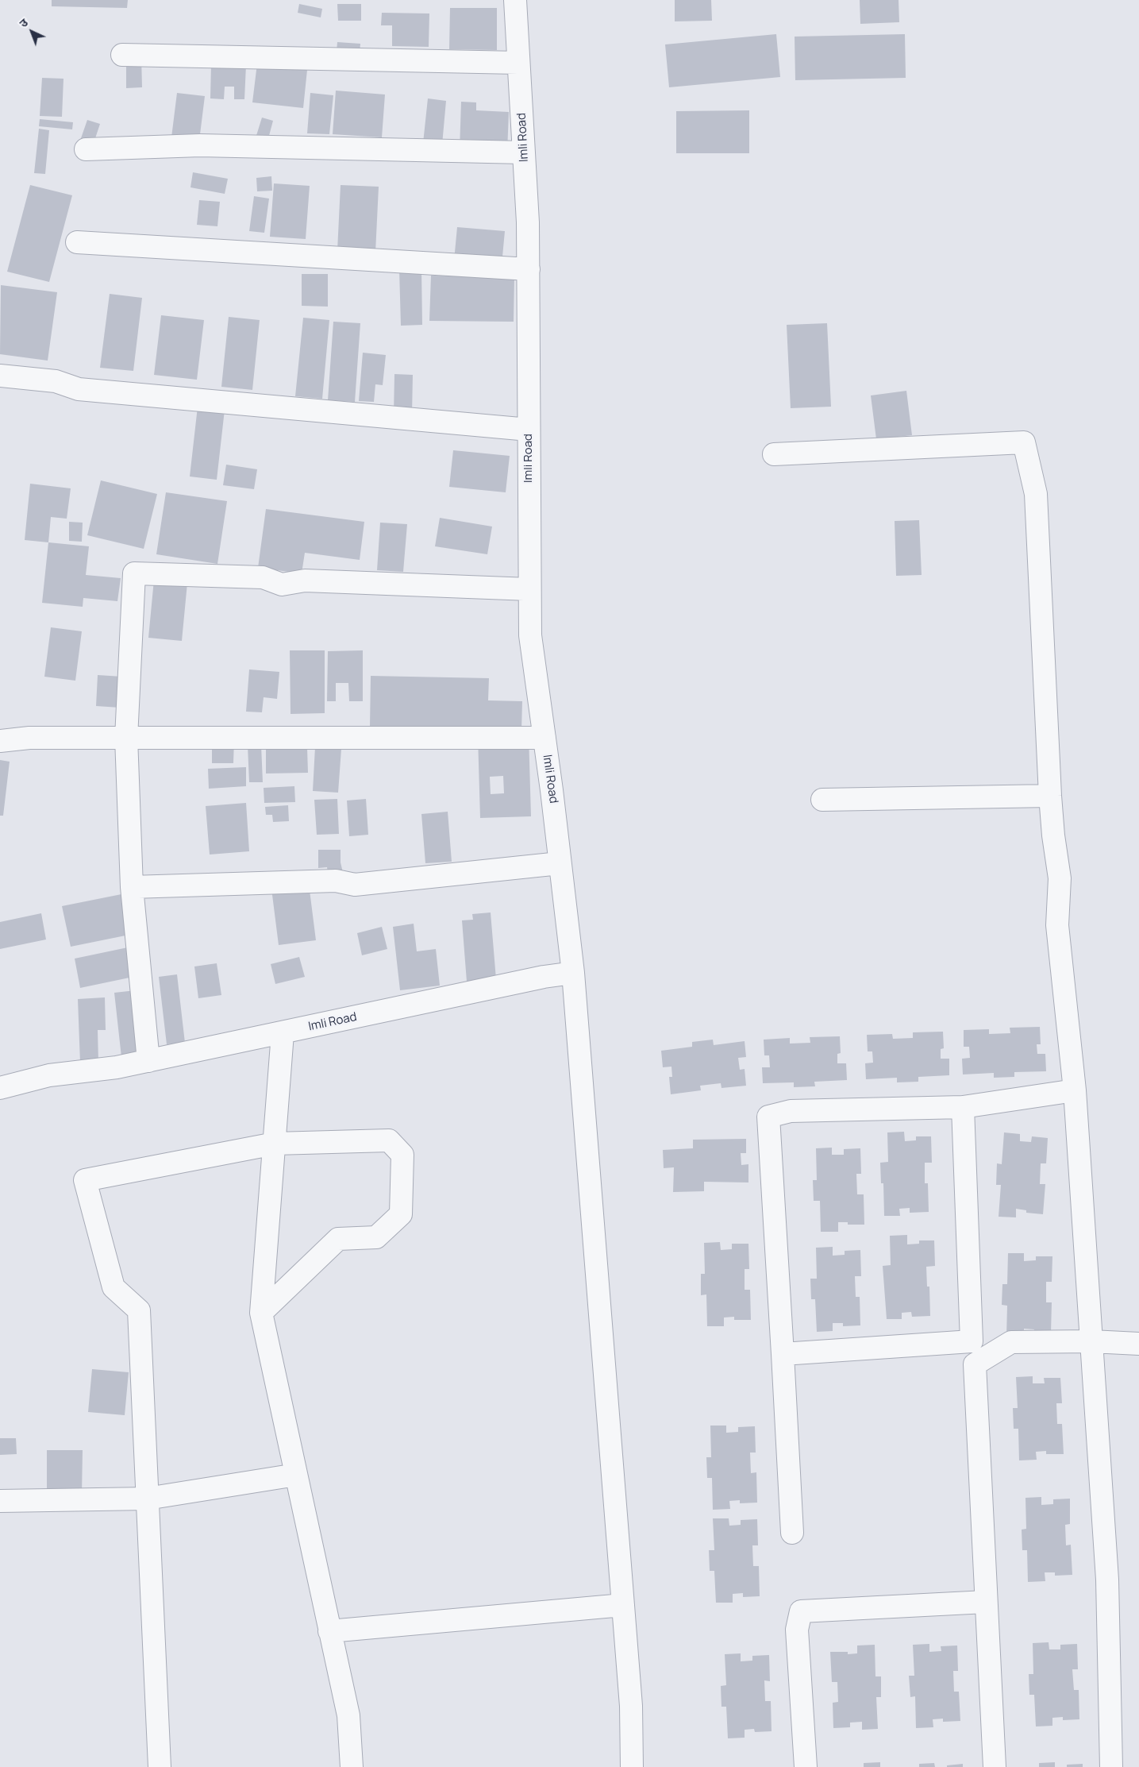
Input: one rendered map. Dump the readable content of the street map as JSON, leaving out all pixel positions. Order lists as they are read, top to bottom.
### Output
{
  "streets": {
    "street": ["Imli Road"]
  },
  "north": "top left"
}
